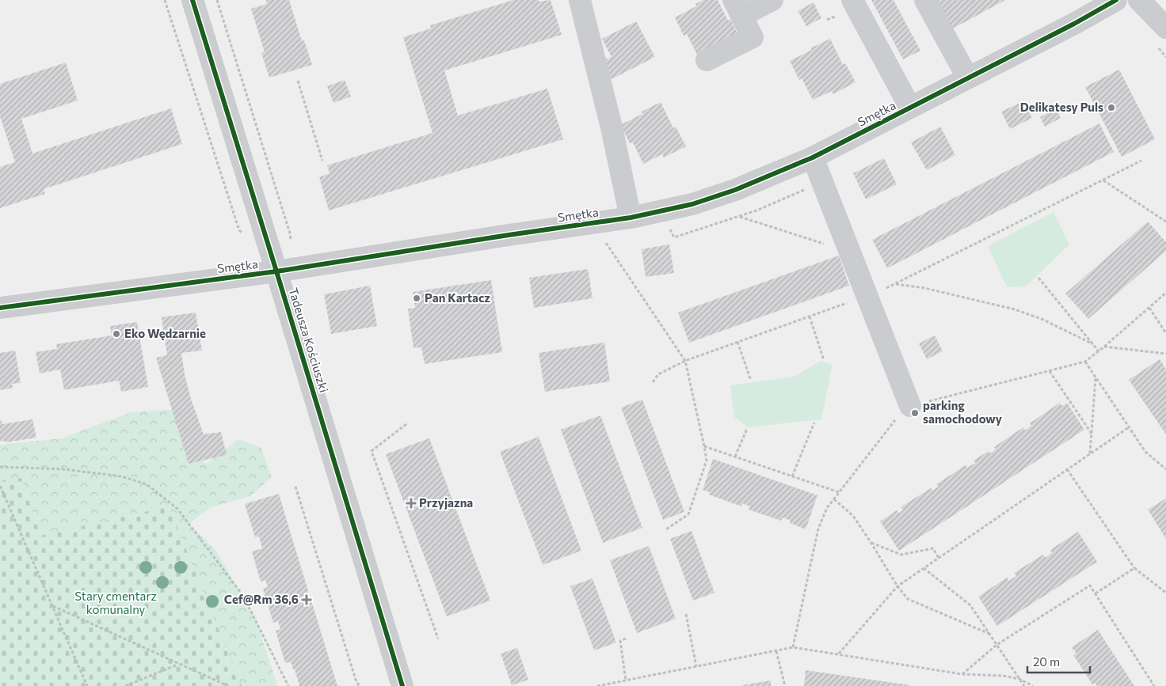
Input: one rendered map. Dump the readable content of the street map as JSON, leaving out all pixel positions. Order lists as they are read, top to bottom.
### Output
{
  "streets": {
    "street": ["Smętka", "Tadeusza Kościuszki"]
  },
  "crossings": [
    ["Smętka", "Tadeusza Kościuszki"]
  ],
  "parks": ["Stary cmentarz komunalny"],
  "places": {
    "other": [
      "Delikatesy Puls",
      "Pan Kartacz",
      "Eko Wędzarnie",
      "parking samochodowy"
    ],
    "health": ["Przyjazna", "Cef@Rm 36,6"]
  },
  "scale_bar": "20 m"
}
